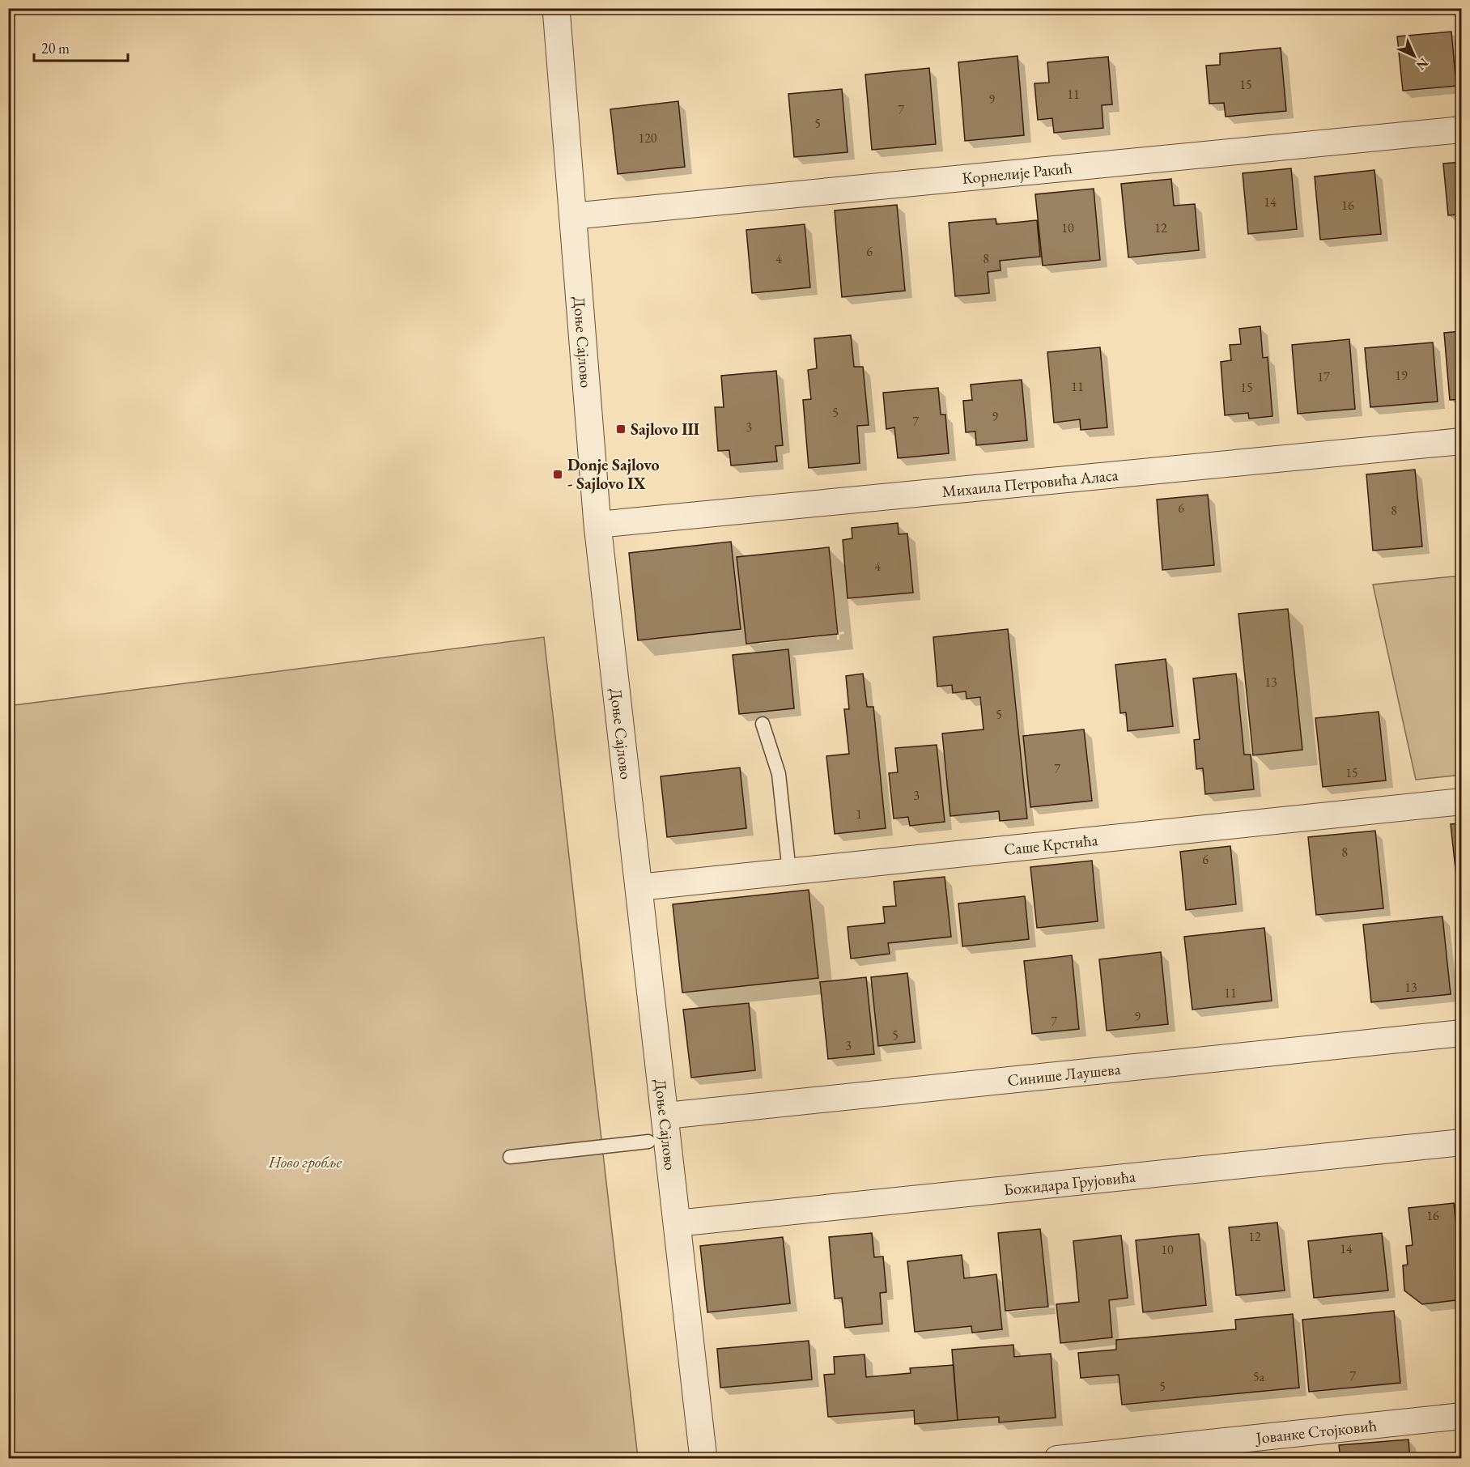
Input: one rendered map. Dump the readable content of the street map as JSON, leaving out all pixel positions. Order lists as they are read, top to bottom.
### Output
{
  "streets": {
    "street": [
      "Корнелије Ракић",
      "Доње Сајлово",
      "Михаила Петровића Аласа",
      "Саше Крстића",
      "Синише Лаушева",
      "Божидара Грујовића",
      "Јованке Стојковић"
    ]
  },
  "crossings": [
    ["Корнелије Ракић", "Доње Сајлово"],
    ["Доње Сајлово", "Михаила Петровића Аласа"],
    ["Доње Сајлово", "Саше Крстића"],
    ["Доње Сајлово", "Синише Лаушева"],
    ["Доње Сајлово", "Божидара Грујовића"]
  ],
  "parks": ["Ново гробље"],
  "places": {
    "transit": ["Sajlovo III", "Donje Sajlovo - Sajlovo IX"]
  },
  "house_numbers": [
    "15",
    "11",
    "9",
    "7",
    "5",
    "120",
    "14",
    "16",
    "10",
    "12",
    "6",
    "4",
    "8",
    "19",
    "17",
    "11",
    "15",
    "5",
    "9",
    "7",
    "3",
    "6",
    "8",
    "4",
    "13",
    "5",
    "7",
    "15",
    "3",
    "1",
    "8",
    "6",
    "13",
    "11",
    "9",
    "7",
    "5",
    "3",
    "16",
    "12",
    "14",
    "10",
    "7",
    "5a",
    "5"
  ],
  "scale_bar": "20 m",
  "north": "bottom right"
}
